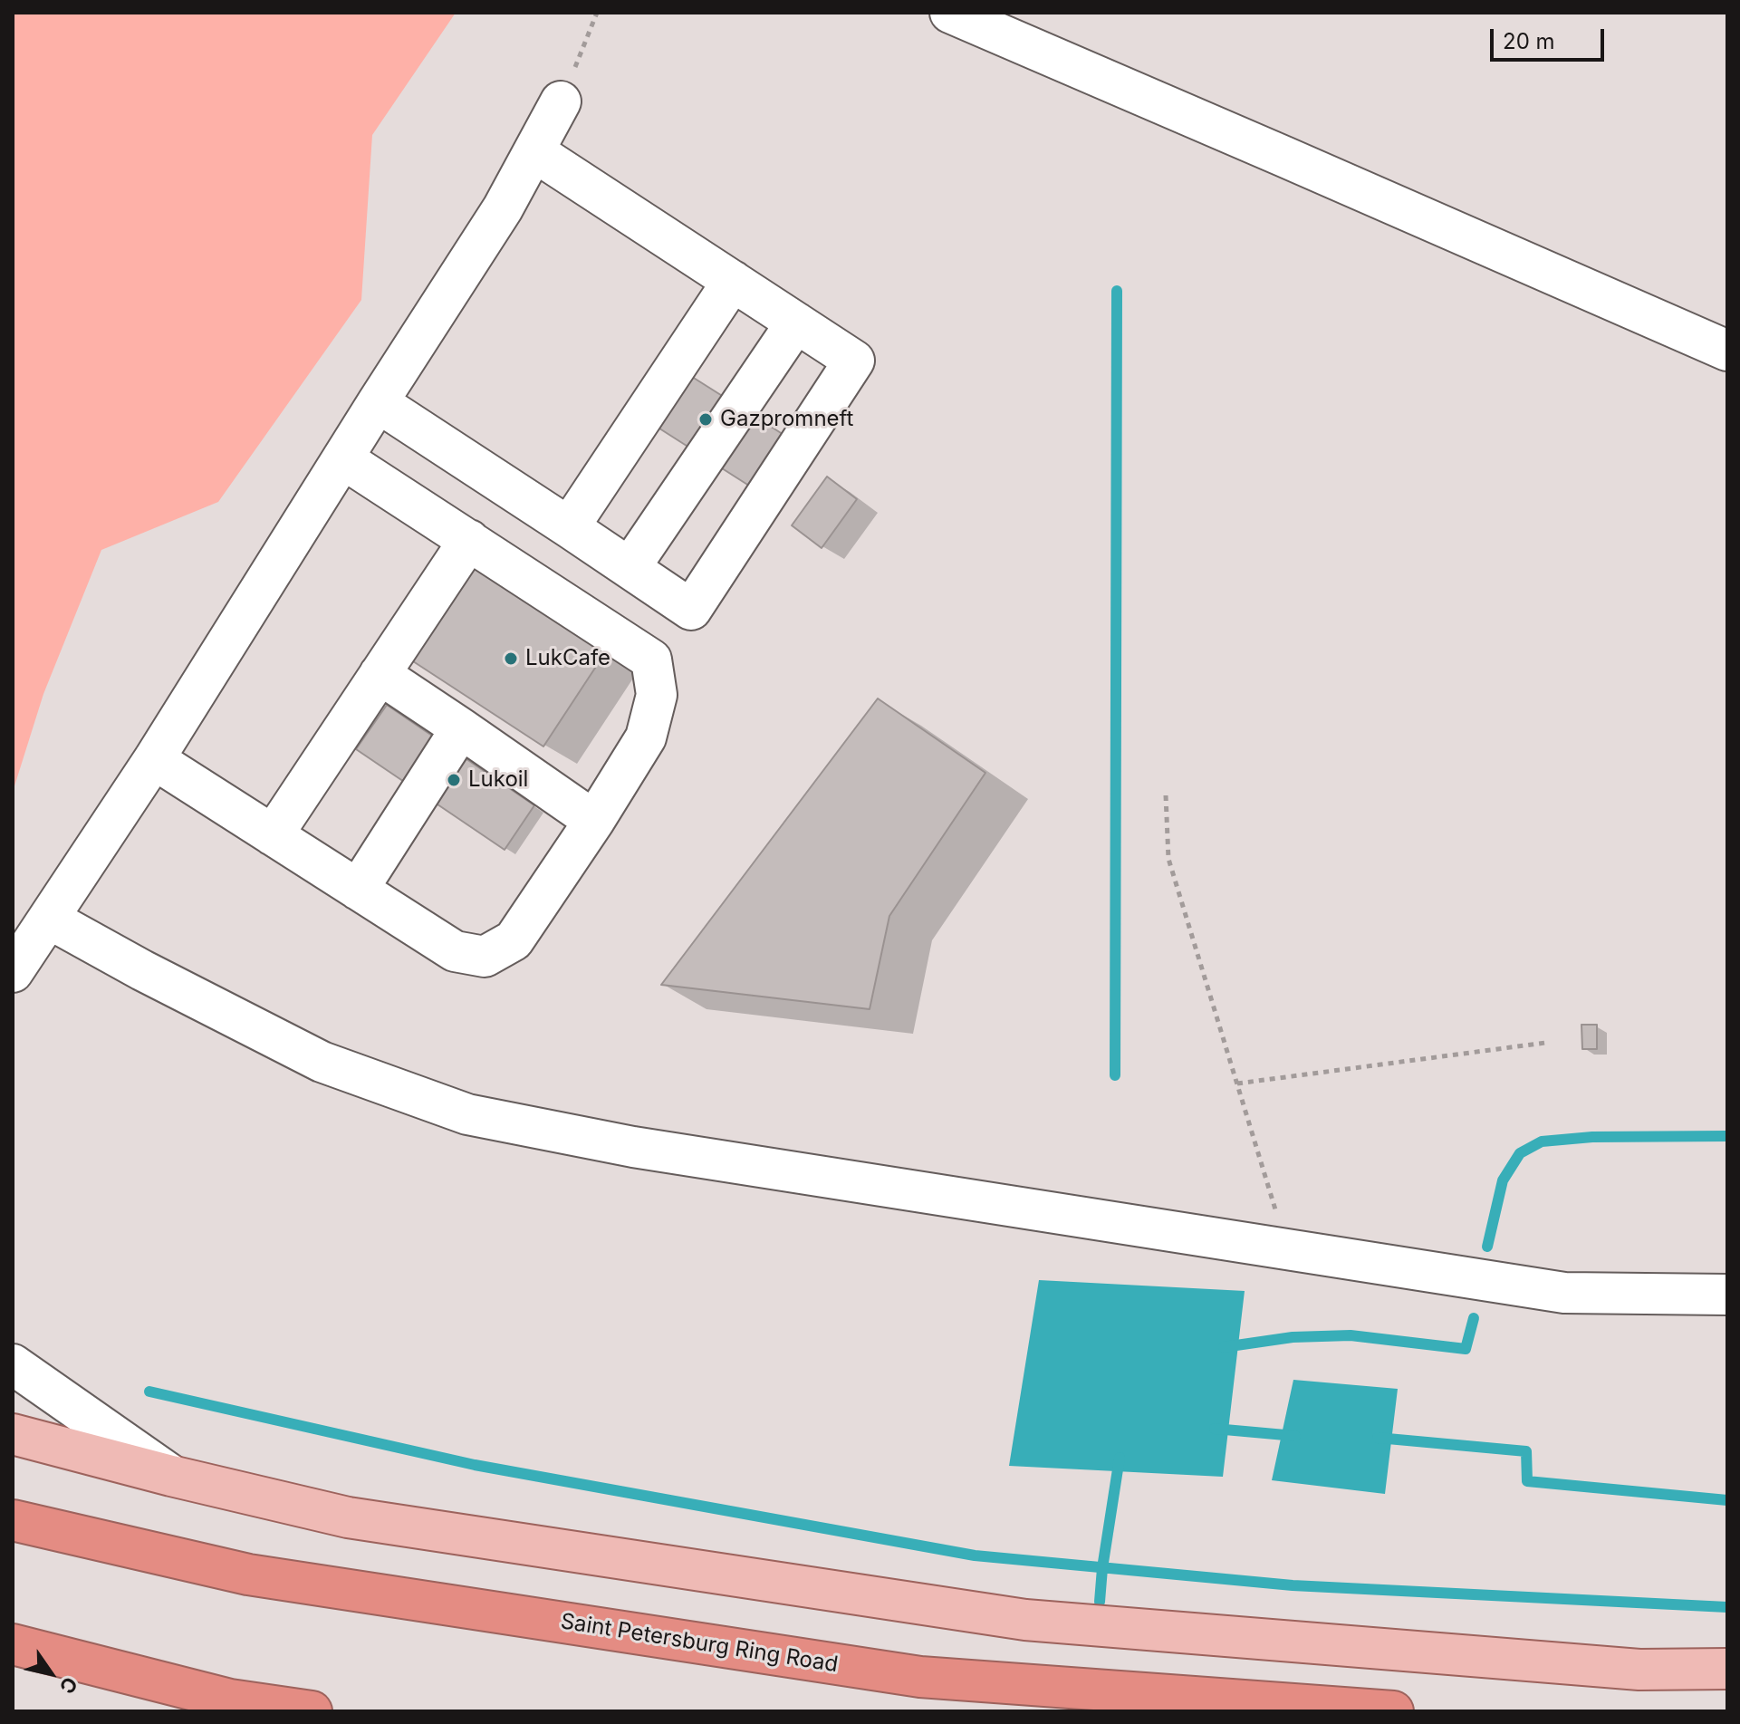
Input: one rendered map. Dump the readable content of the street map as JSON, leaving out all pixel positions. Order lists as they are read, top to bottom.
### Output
{
  "streets": {
    "highway": ["Saint Petersburg Ring Road"]
  },
  "places": ["Gazpromneft", "LukCafe", "Lukoil"],
  "scale_bar": "20 m",
  "north": "bottom right"
}
